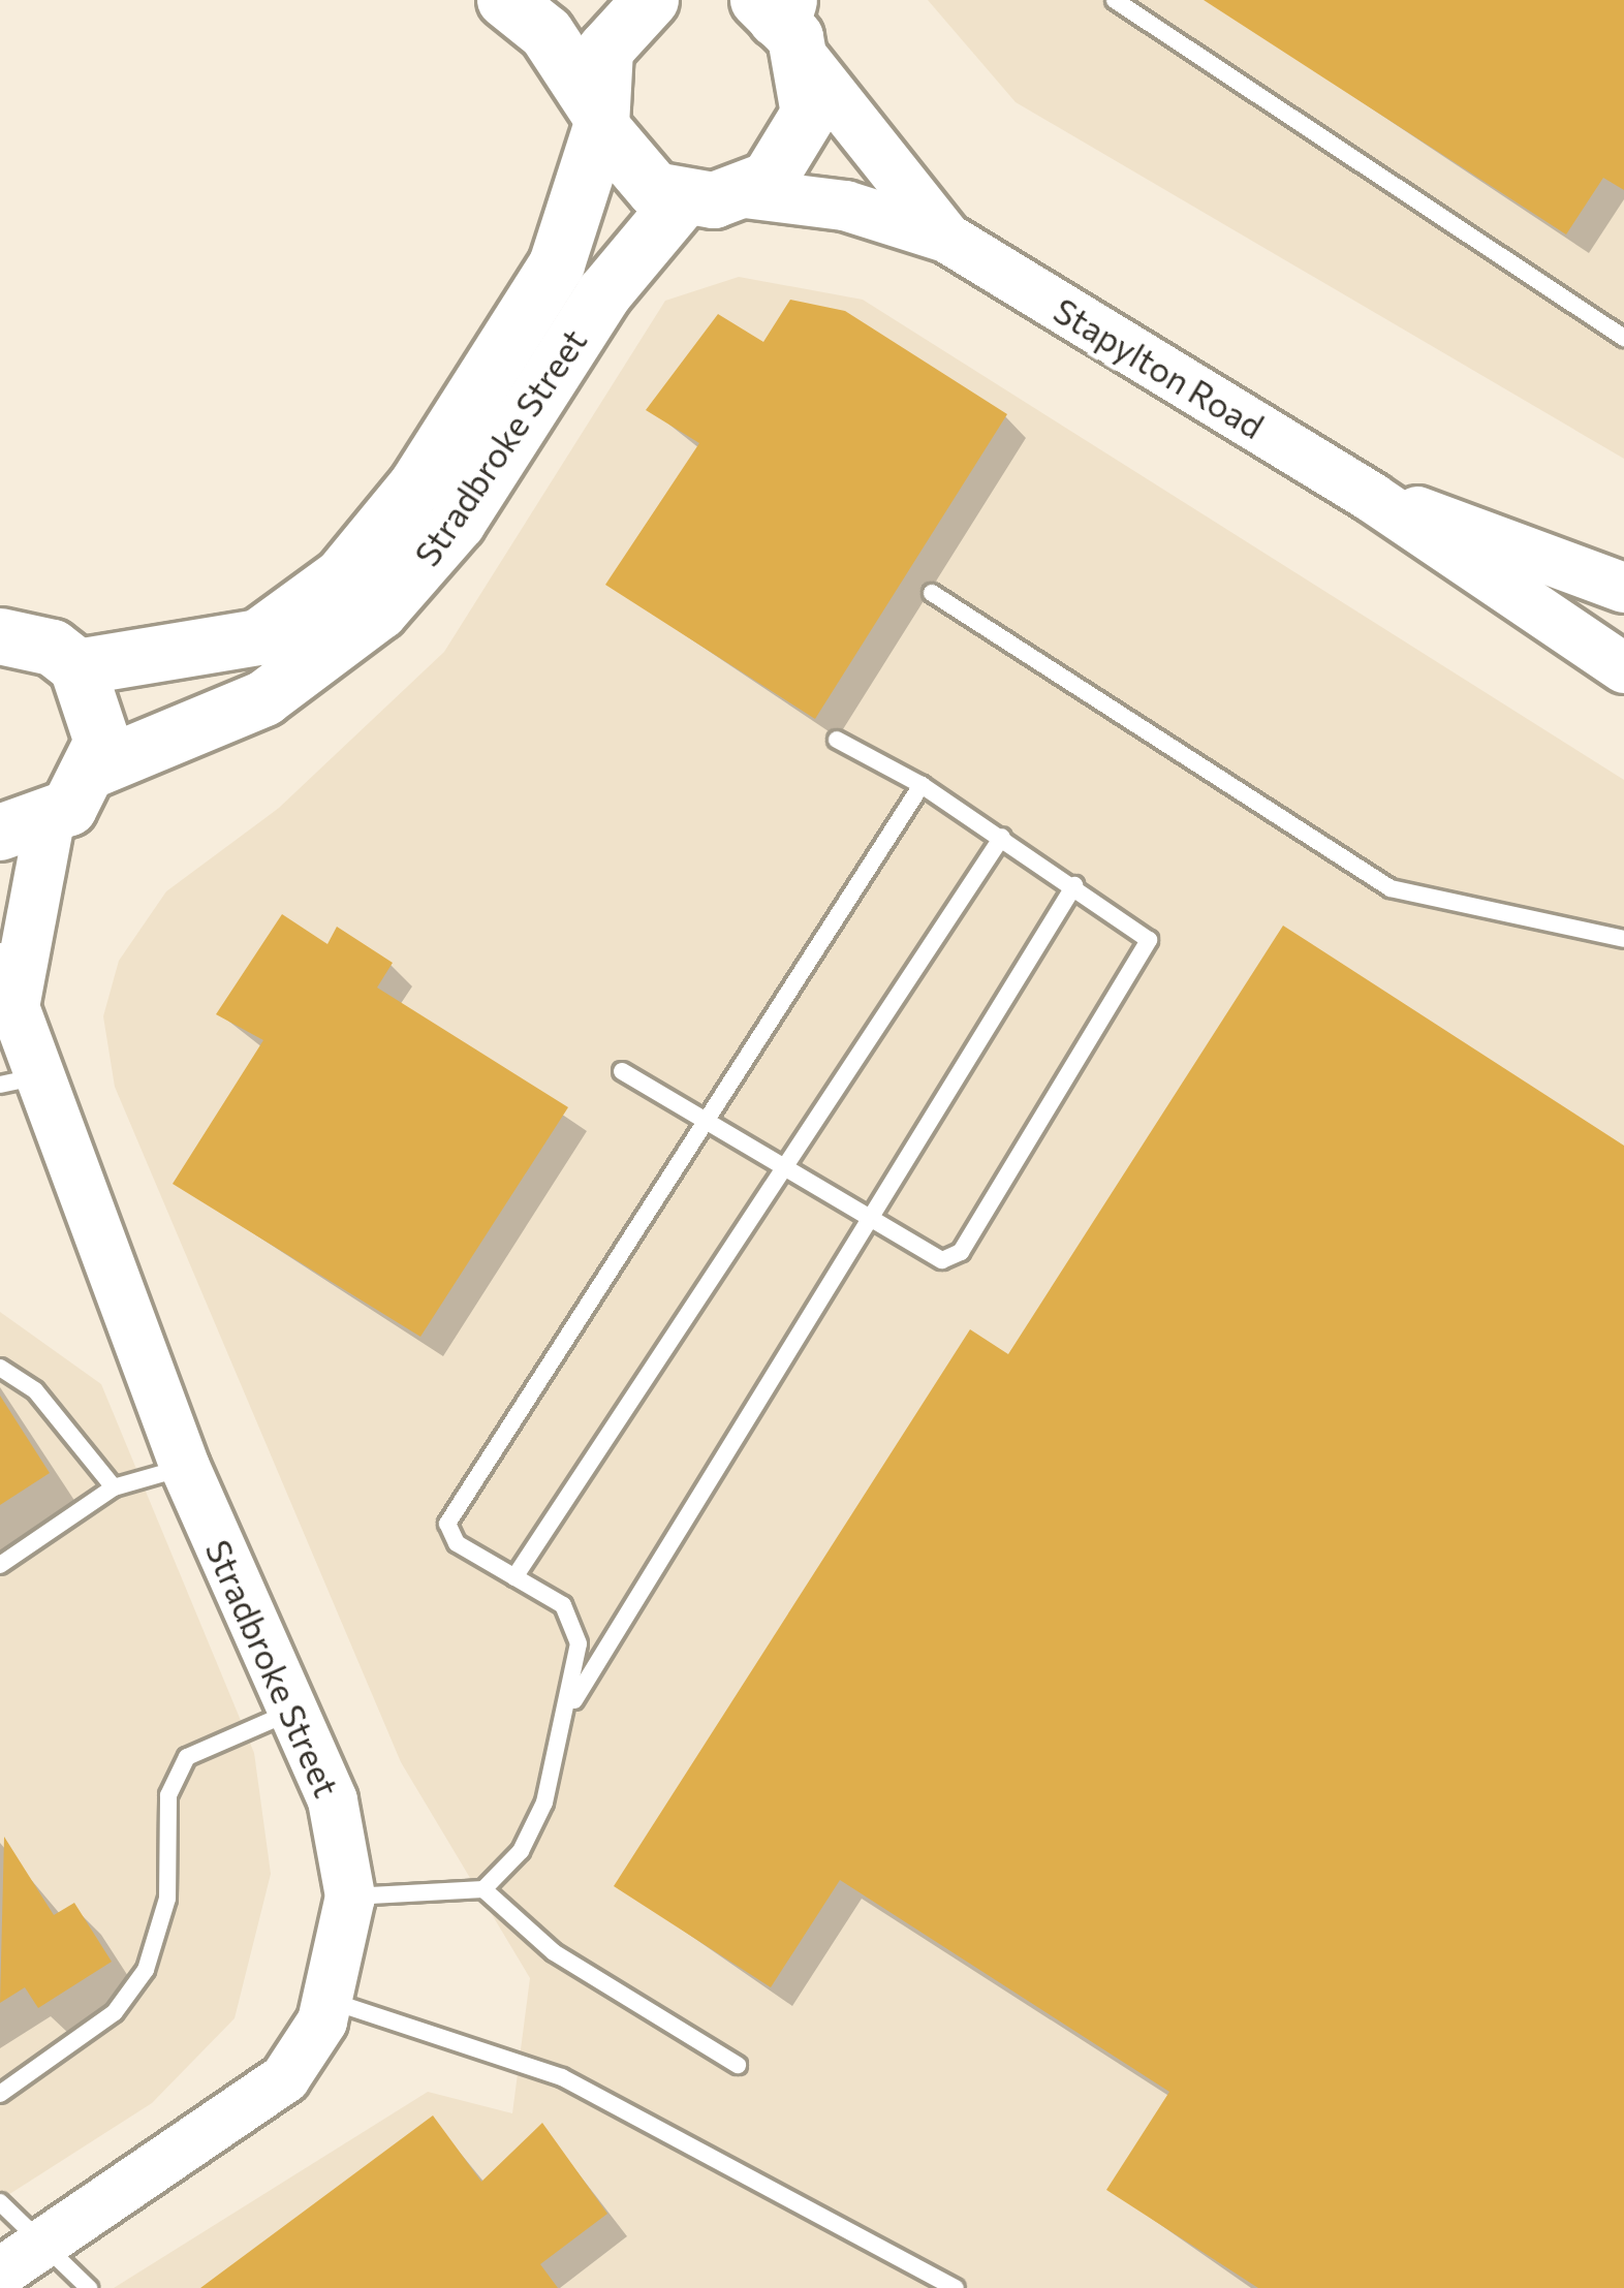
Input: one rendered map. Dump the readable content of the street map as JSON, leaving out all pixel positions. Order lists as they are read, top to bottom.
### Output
{
  "streets": {
    "main road": ["Stradbroke Street"],
    "street": ["Stapylton Road"]
  }
}
